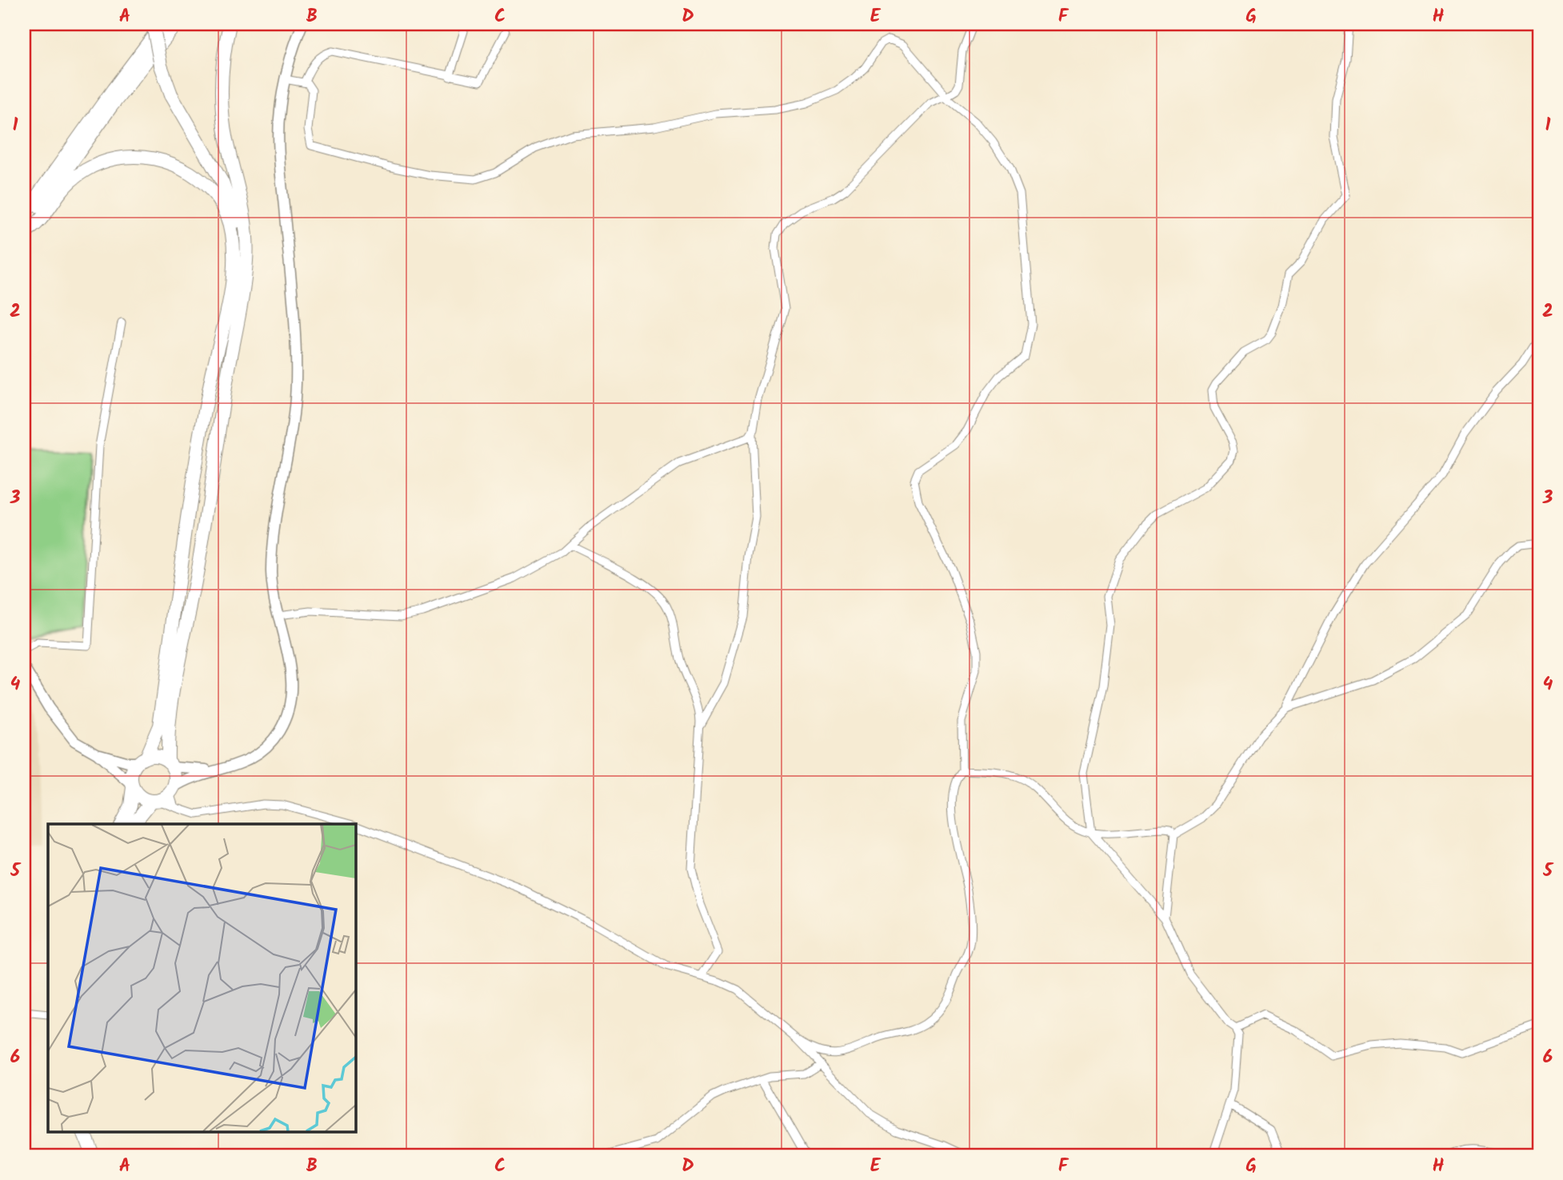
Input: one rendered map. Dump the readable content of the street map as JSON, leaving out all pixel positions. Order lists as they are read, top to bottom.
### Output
{
  "grid": {
    "columns": [
      "A",
      "B",
      "C",
      "D",
      "E",
      "F",
      "G",
      "H"
    ],
    "rows": [
      "1",
      "2",
      "3",
      "4",
      "5",
      "6"
    ]
  }
}
